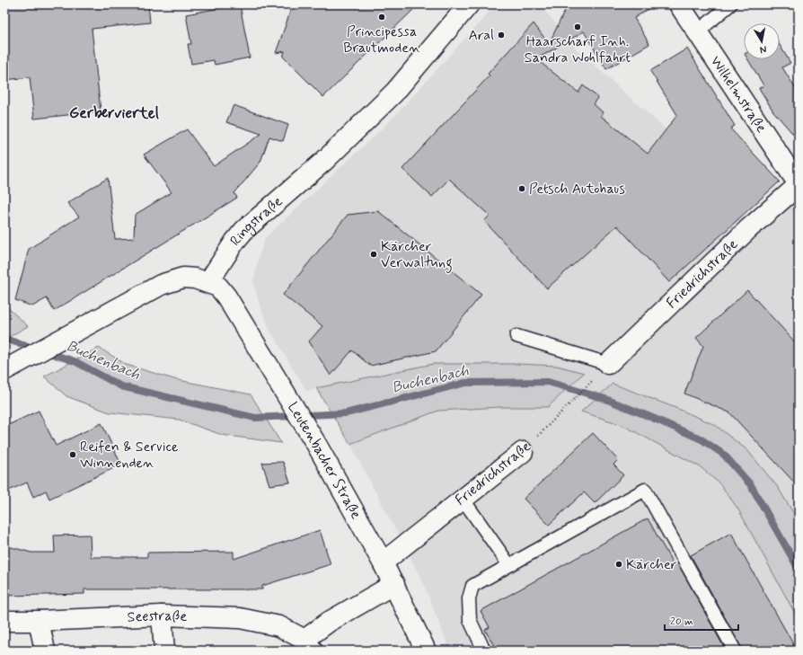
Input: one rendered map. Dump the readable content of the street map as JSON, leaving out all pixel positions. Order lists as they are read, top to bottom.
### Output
{
  "streets": {
    "street": [
      "Wilhelmstraße",
      "Ringstraße",
      "Friedrichstraße",
      "Leutenbacher Straße",
      "Seestraße"
    ]
  },
  "crossings": [
    ["Wilhelmstraße", "Friedrichstraße"],
    ["Ringstraße", "Leutenbacher Straße"],
    ["Friedrichstraße", "Leutenbacher Straße"],
    ["Leutenbacher Straße", "Seestraße"]
  ],
  "districts": ["Gerberviertel"],
  "water": ["Buchenbach"],
  "places": [
    "Principessa Brautmoden",
    "Haarscharf Inh. Sandra Wohlfahrt",
    "Aral",
    "Petsch Autohaus",
    "Kärcher Verwaltung",
    "Reifen & Service Winnenden",
    "Kärcher"
  ],
  "scale_bar": "20 m",
  "north": "bottom"
}
